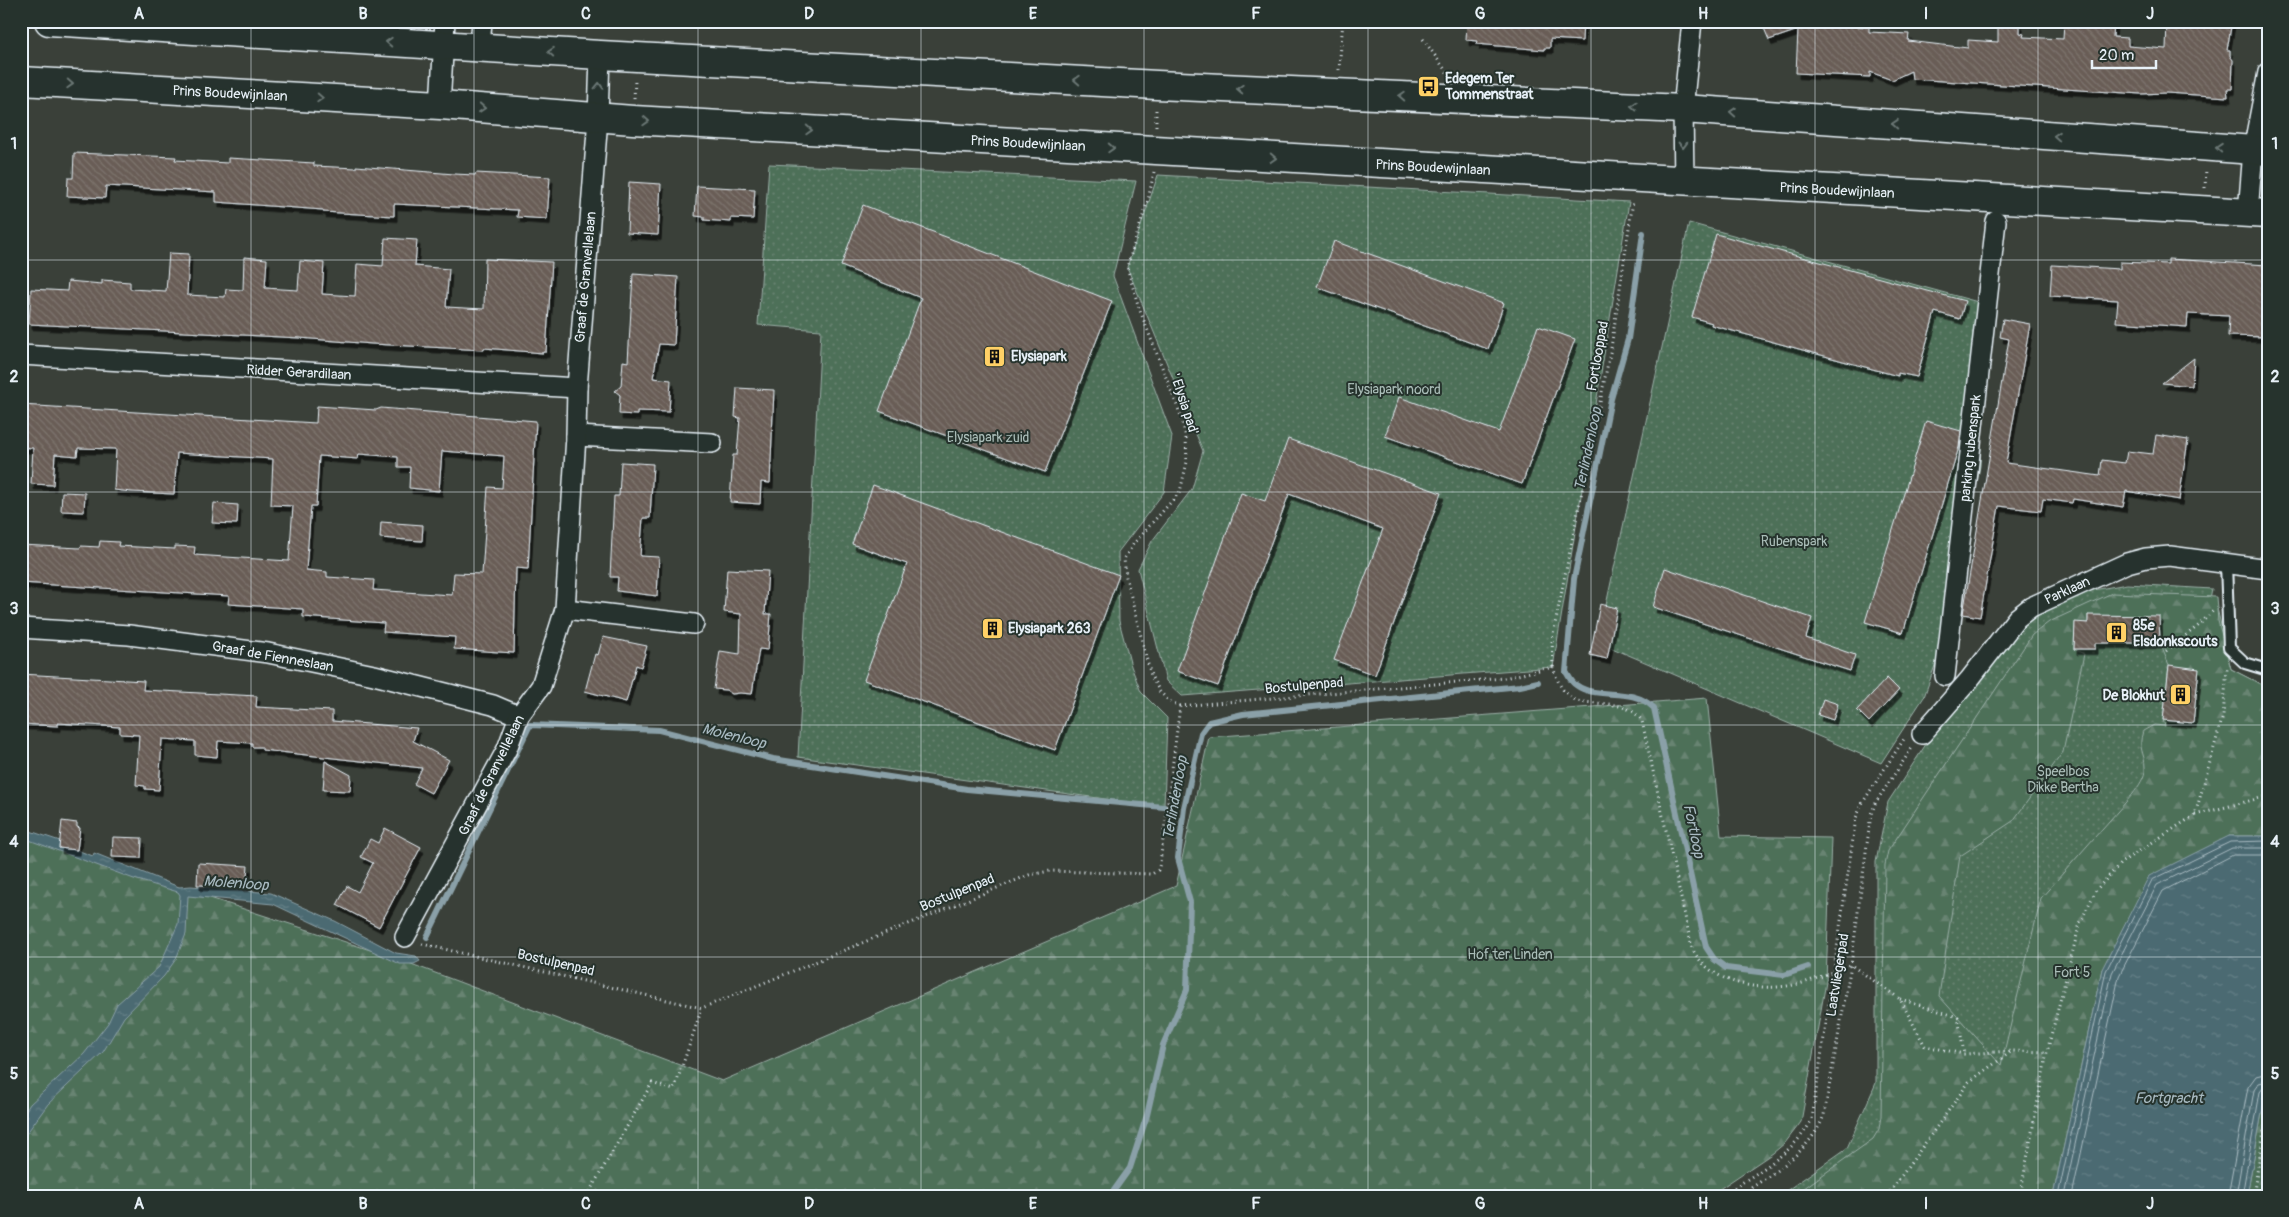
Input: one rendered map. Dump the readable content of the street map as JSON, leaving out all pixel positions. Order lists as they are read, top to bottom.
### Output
{
  "streets": {
    "main road": ["Prins Boudewijnlaan"],
    "street": [
      "Graaf de Granvellelaan",
      "Ridder Gerardilaan",
      "parking rubenspark",
      "Parklaan",
      "Graaf de Fienneslaan"
    ],
    "path": [
      "Fortlooppad",
      "' Elysia pad'",
      "Bostulpenpad",
      "Laatvliegerpad"
    ]
  },
  "crossings": [
    ["Prins Boudewijnlaan", "Graaf de Granvellelaan"],
    ["Prins Boudewijnlaan", "' Elysia pad'"],
    ["Graaf de Granvellelaan", "Ridder Gerardilaan"],
    ["Graaf de Granvellelaan", "Graaf de Fienneslaan"],
    ["Graaf de Granvellelaan", "Bostulpenpad"],
    ["Fortlooppad", "Bostulpenpad"],
    ["' Elysia pad'", "Bostulpenpad"],
    ["Parklaan", "Laatvliegerpad"]
  ],
  "water": [
    "Terlindenloop",
    "Molenloop",
    "Fortloop",
    "Fortgracht"
  ],
  "parks": [
    "Elysiapark noord",
    "Elysiapark zuid",
    "Rubenspark",
    "Speelbos Dikke Bertha",
    "Hof ter Linden",
    "Fort 5"
  ],
  "places": {
    "bus stop": ["Edegem Ter Tommenstraat"],
    "building": [
      "Elysiapark",
      "Elysiapark 263",
      "85e Elsdonkscouts",
      "De Blokhut"
    ]
  },
  "scale_bar": "20 m",
  "grid": {
    "columns": [
      "A",
      "B",
      "C",
      "D",
      "E",
      "F",
      "G",
      "H",
      "I",
      "J"
    ],
    "rows": [
      "1",
      "2",
      "3",
      "4",
      "5"
    ]
  }
}
